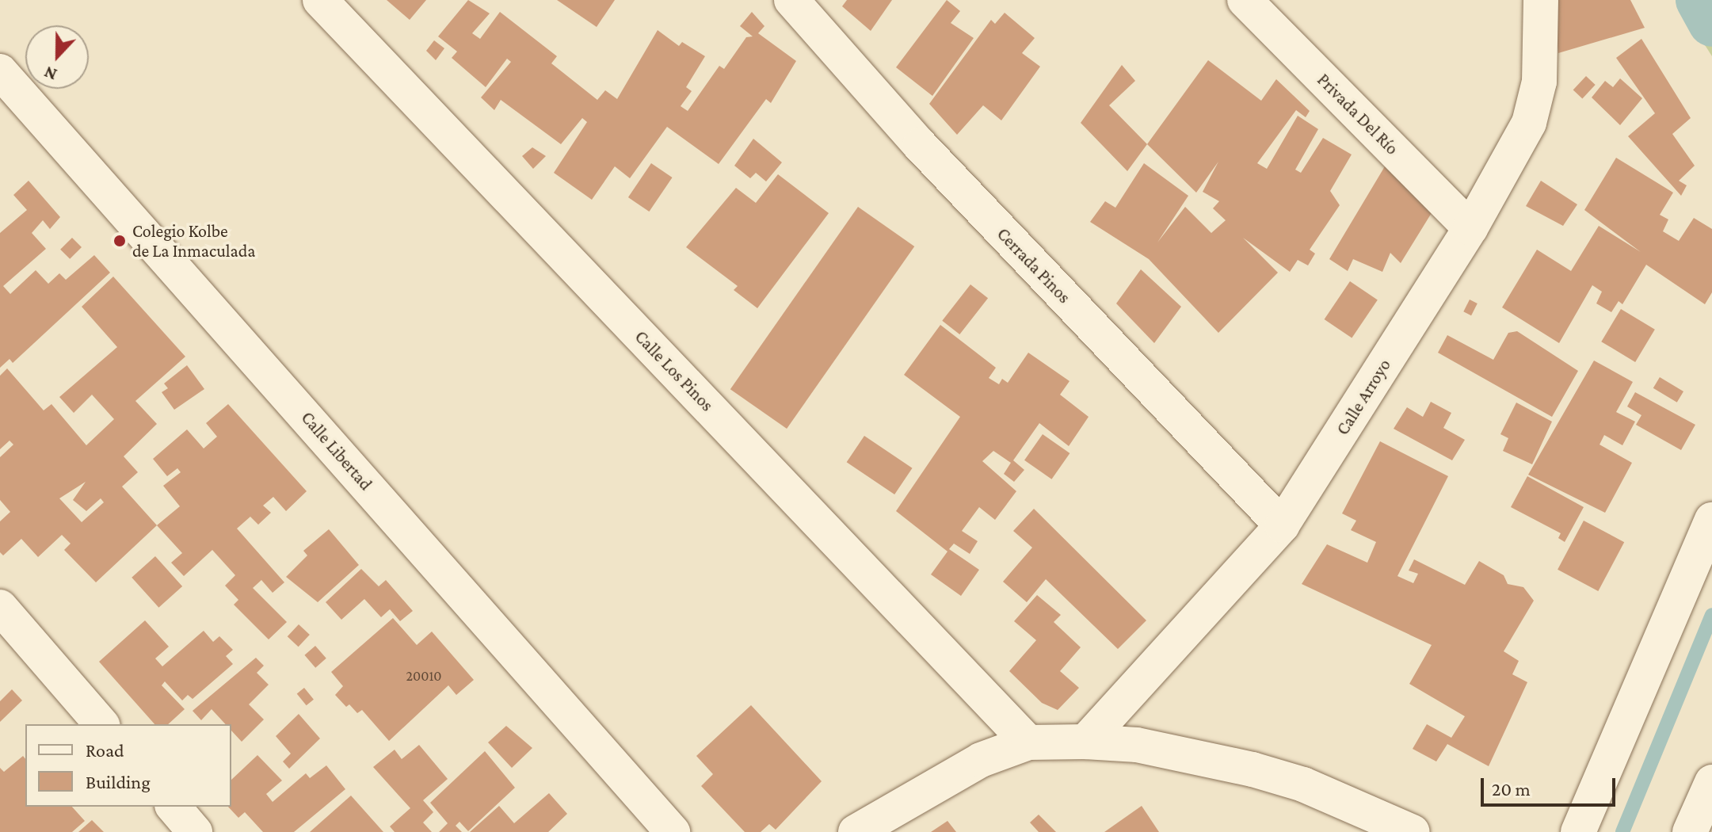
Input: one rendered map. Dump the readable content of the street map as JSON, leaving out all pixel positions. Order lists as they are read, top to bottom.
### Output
{
  "streets": {
    "street": [
      "Privada Del Río",
      "Cerrada Pinos",
      "Calle Los Pinos",
      "Calle Arroyo",
      "Calle Libertad"
    ]
  },
  "crossings": [
    ["Privada Del Río", "Calle Arroyo"],
    ["Cerrada Pinos", "Calle Arroyo"]
  ],
  "places": ["Colegio Kolbe de La Inmaculada"],
  "house_numbers": ["20010"],
  "legend": ["Road", "Building"],
  "scale_bar": "20 m",
  "north": "bottom"
}
